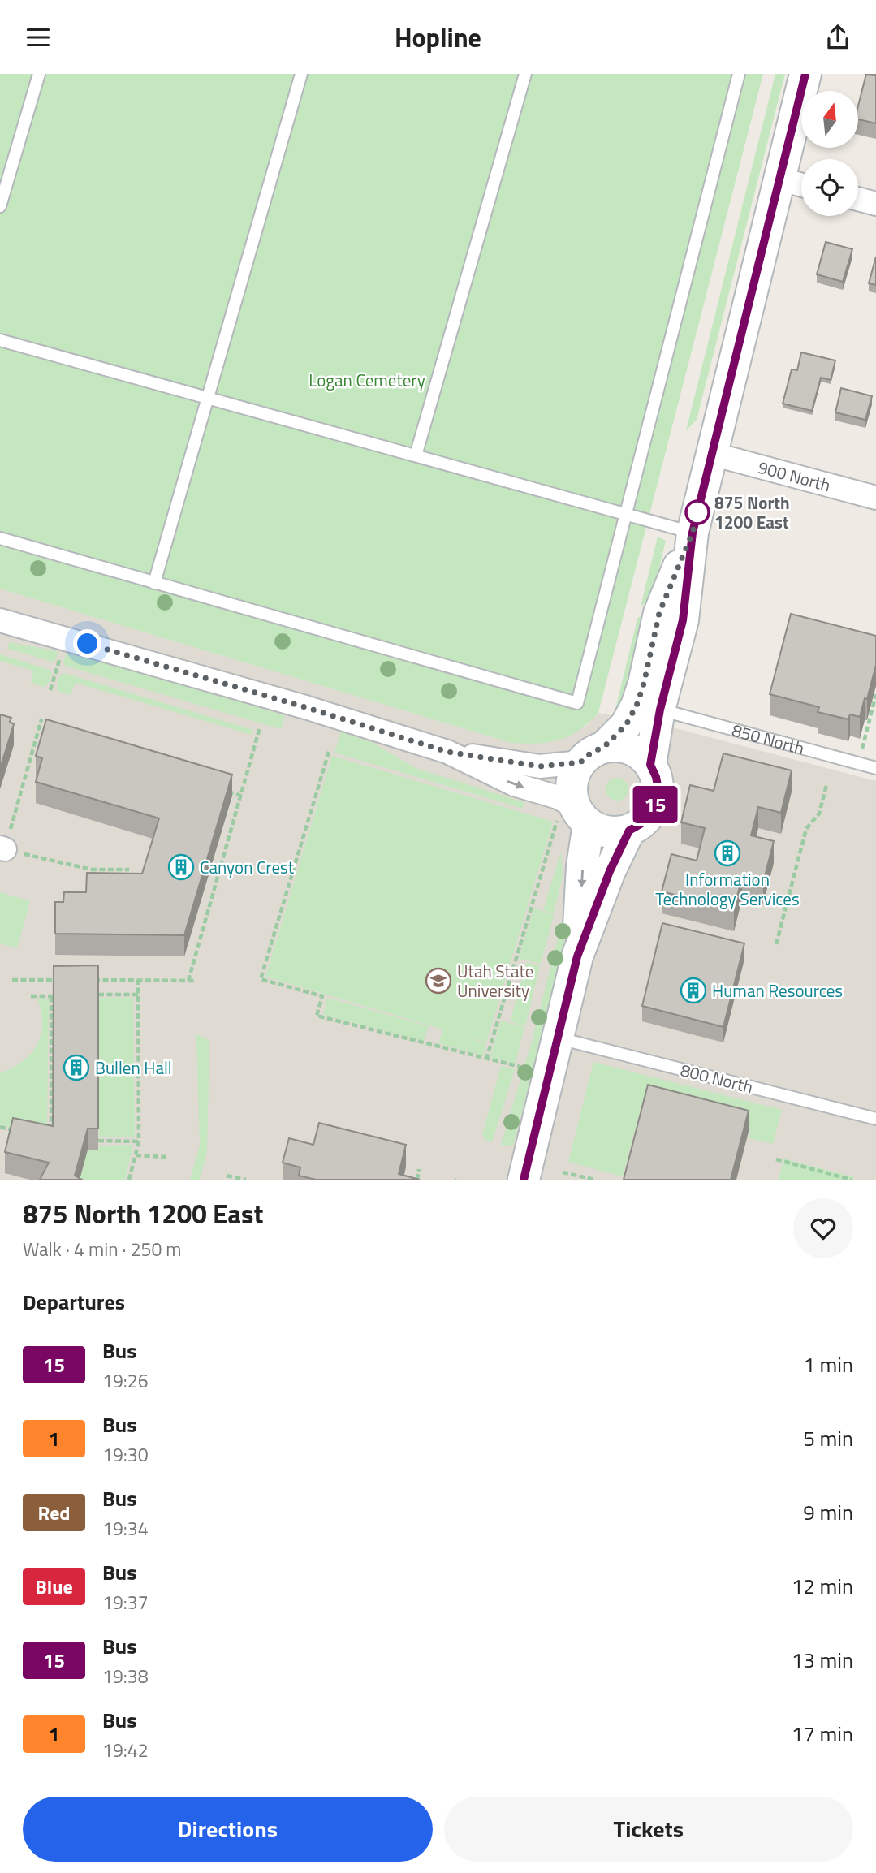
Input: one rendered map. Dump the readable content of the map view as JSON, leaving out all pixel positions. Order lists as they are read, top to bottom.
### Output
{
  "streets": {
    "street": ["900 North"],
    "lane": ["850 North", "800 North"]
  },
  "parks": ["Logan Cemetery"],
  "places": {
    "other": ["875 North 1200 East"],
    "building": [
      "Information Technology Services",
      "Canyon Crest",
      "Human Resources",
      "Bullen Hall"
    ],
    "school or university": ["Utah State University"]
  },
  "lines": ["bus line 15"],
  "north": "top",
  "page": {
    "header": "Hopline",
    "on_map": "15",
    "heading": [
      ["875 North 1200 East", "Walk · 4 min · 250 m"],
      "Departures"
    ],
    "list": [
      {
        "mark": "15",
        "name": "Bus",
        "note": "19:26",
        "value": "1 min"
      },
      {
        "mark": "1",
        "name": "Bus",
        "note": "19:30",
        "value": "5 min"
      },
      {
        "mark": "Red",
        "name": "Bus",
        "note": "19:34",
        "value": "9 min"
      },
      {
        "mark": "Blue",
        "name": "Bus",
        "note": "19:37",
        "value": "12 min"
      },
      {
        "mark": "15",
        "name": "Bus",
        "note": "19:38",
        "value": "13 min"
      },
      {
        "mark": "1",
        "name": "Bus",
        "note": "19:42",
        "value": "17 min"
      }
    ],
    "buttons": ["Directions", "Tickets"]
  }
}
